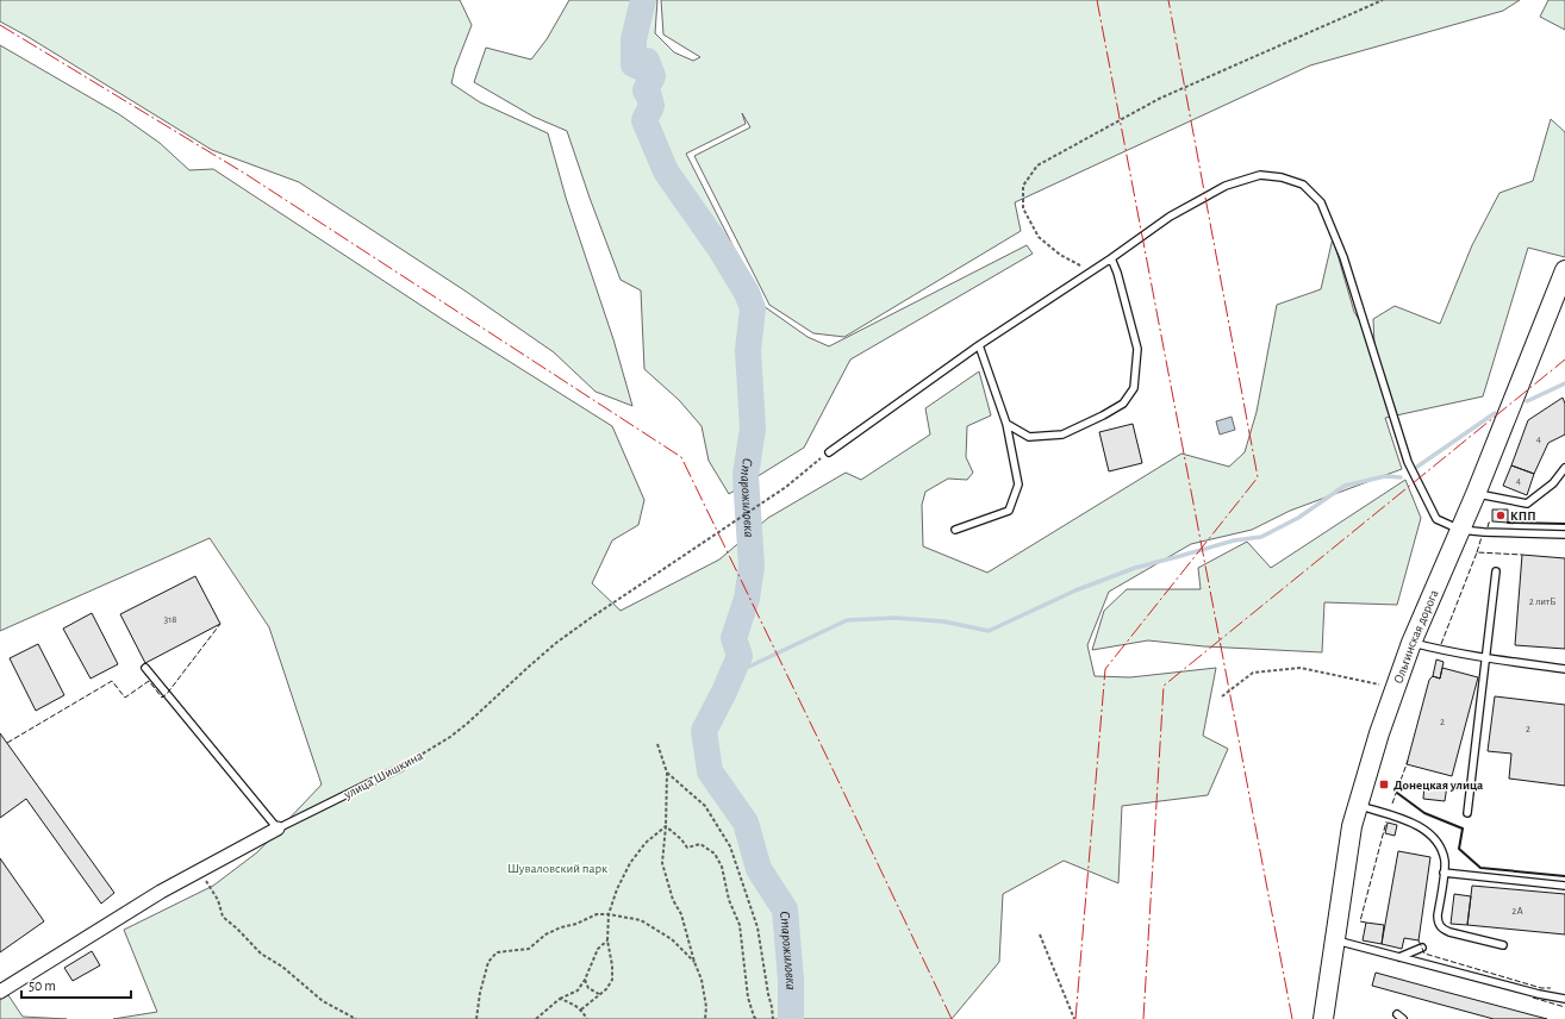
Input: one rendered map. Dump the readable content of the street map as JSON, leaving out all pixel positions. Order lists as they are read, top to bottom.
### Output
{
  "streets": {
    "street": ["Ольгинская дорога", "улица Шишкина"]
  },
  "water": ["Старожиловка"],
  "parks": ["Шуваловский парк"],
  "places": {
    "other": ["КПП"],
    "transit": ["Донецкая улица"]
  },
  "house_numbers": [
    "4",
    "4",
    "2 литБ",
    "318",
    "2",
    "2",
    "2А"
  ],
  "scale_bar": "50 m"
}
